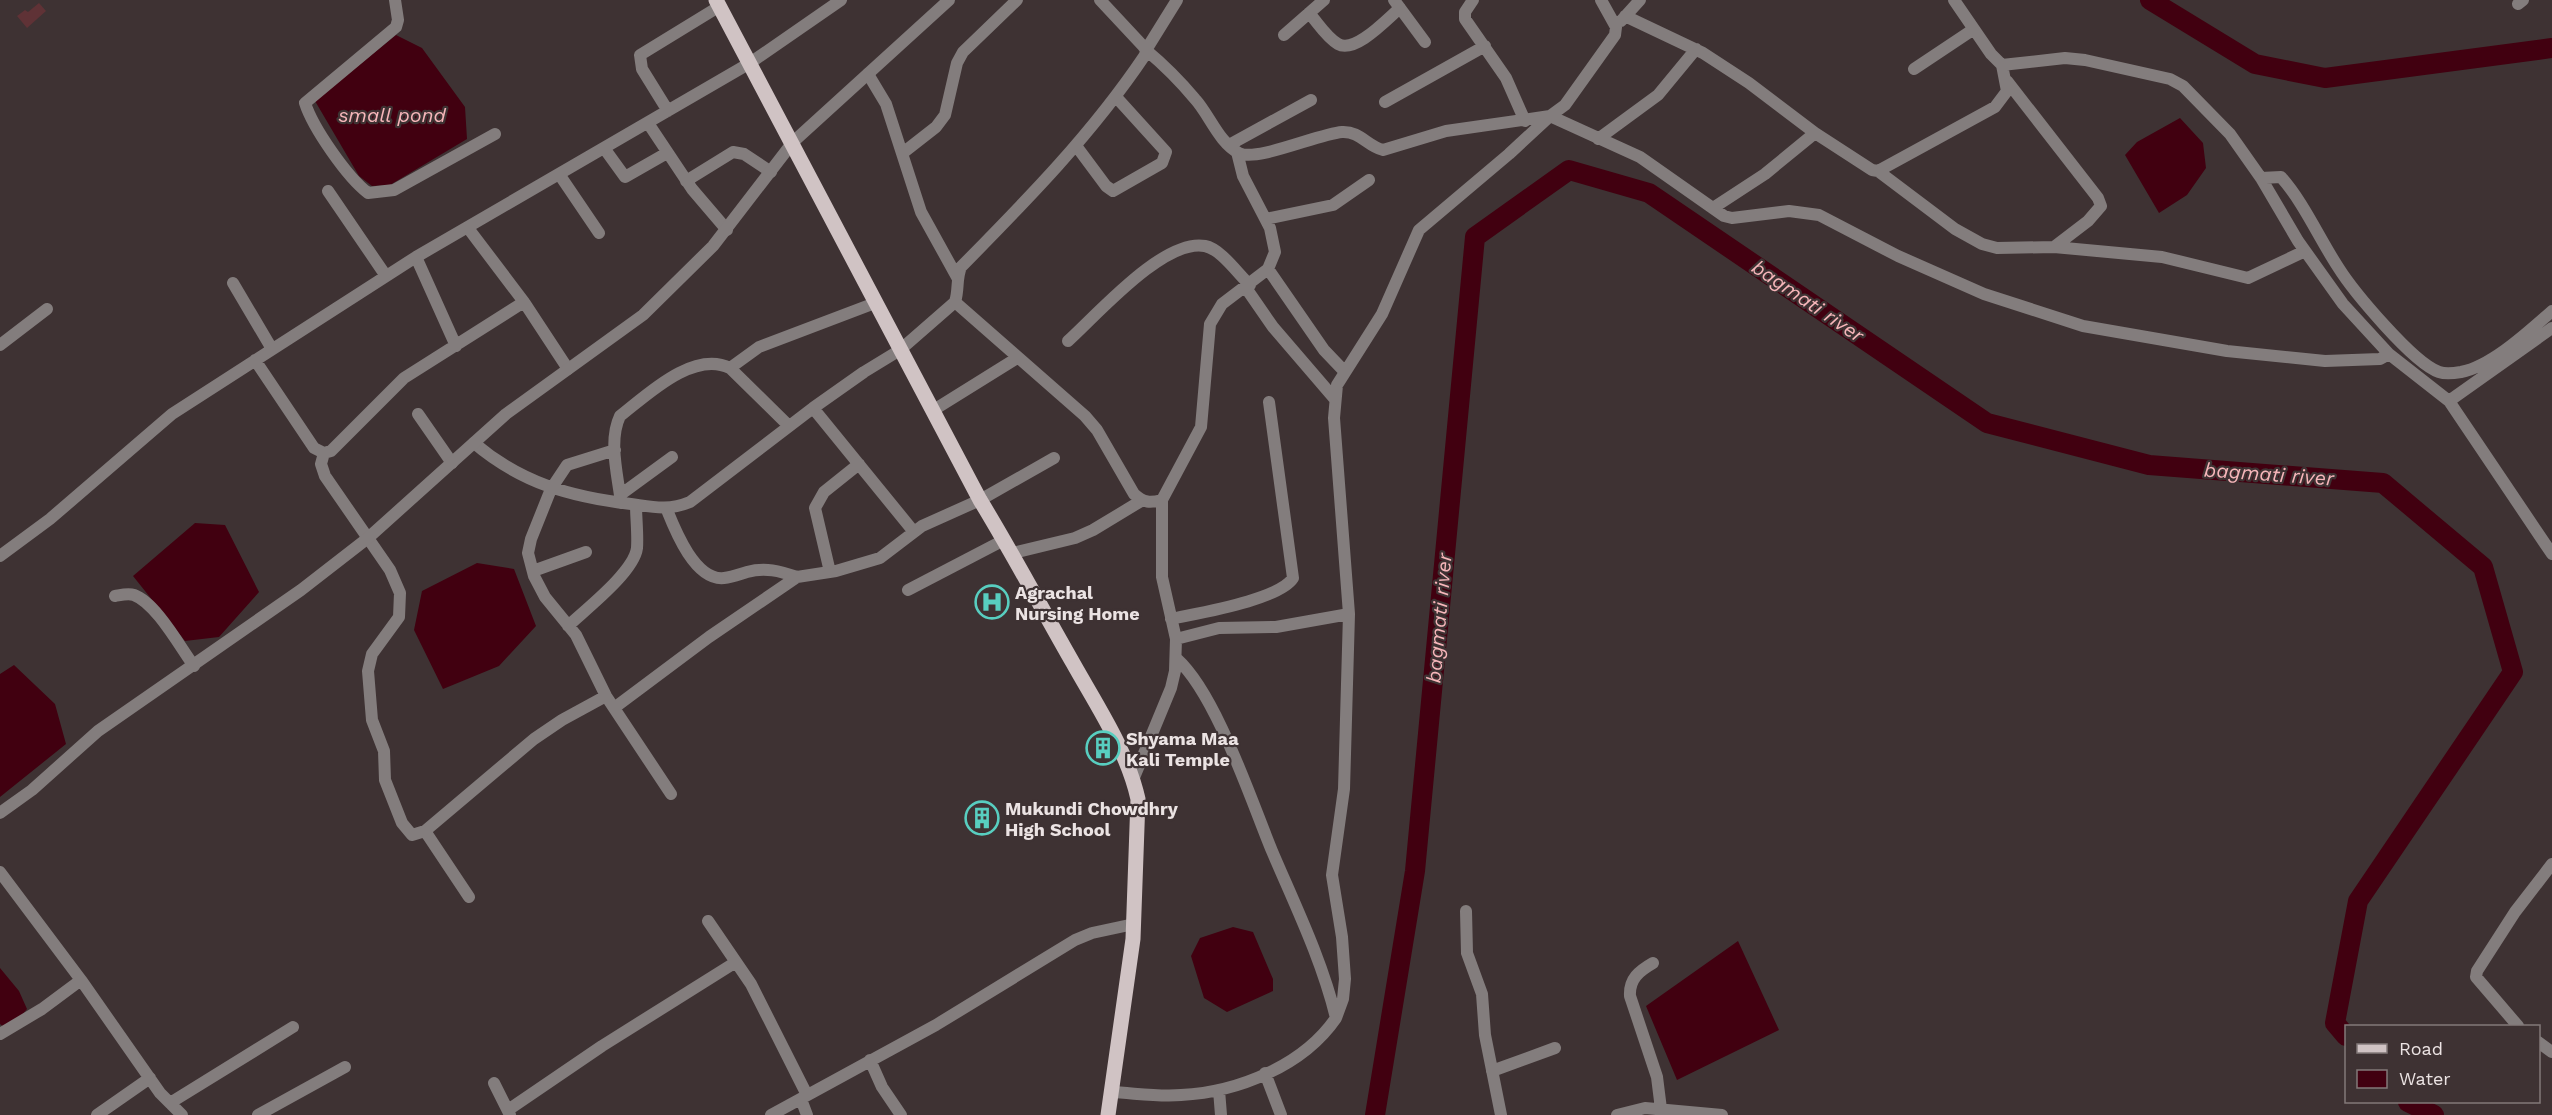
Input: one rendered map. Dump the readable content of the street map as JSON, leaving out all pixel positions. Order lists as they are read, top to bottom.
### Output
{
  "water": ["small pond", "bagmati river"],
  "places": {
    "hospital": ["Agrachal Nursing Home"],
    "building": ["Shyama Maa Kali Temple", "Mukundi Chowdhry High School"]
  },
  "legend": ["Road", "Water"]
}
